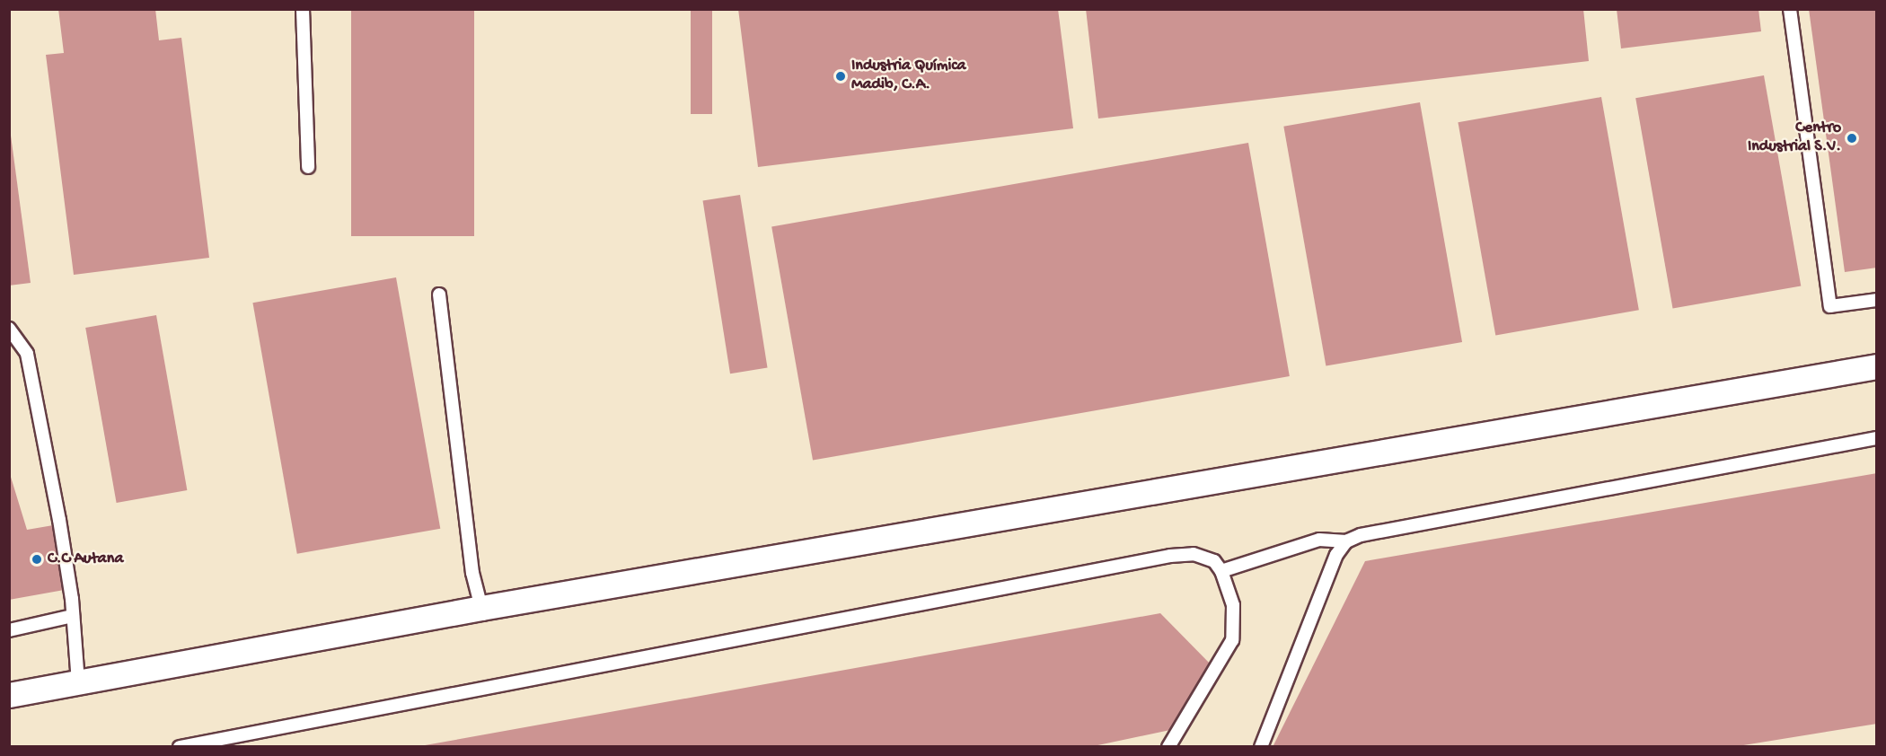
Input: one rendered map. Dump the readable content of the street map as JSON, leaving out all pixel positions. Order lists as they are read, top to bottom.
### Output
{
  "places": ["Industria Química Madib, C.A.", "Centro Industrial S.V.", "C.C Autana"]
}
